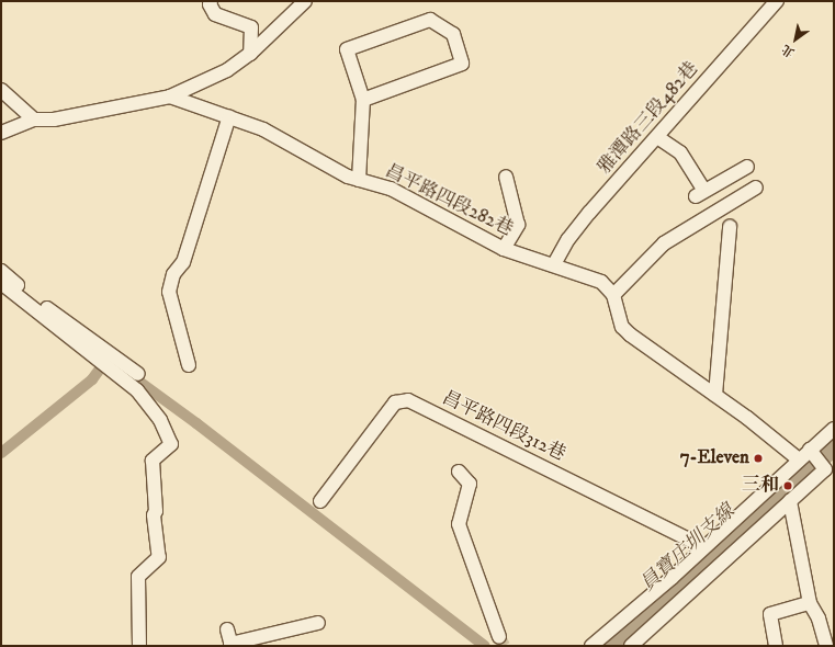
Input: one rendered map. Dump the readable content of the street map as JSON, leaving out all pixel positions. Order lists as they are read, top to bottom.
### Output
{
  "streets": {
    "street": ["雅潭路三段482巷", "昌平路四段282巷", "昌平路四段312巷"]
  },
  "crossings": [
    ["雅潭路三段482巷", "昌平路四段282巷"]
  ],
  "water": ["員寶庄圳支線"],
  "places": ["7-Eleven", "三和"],
  "north": "bottom left"
}
